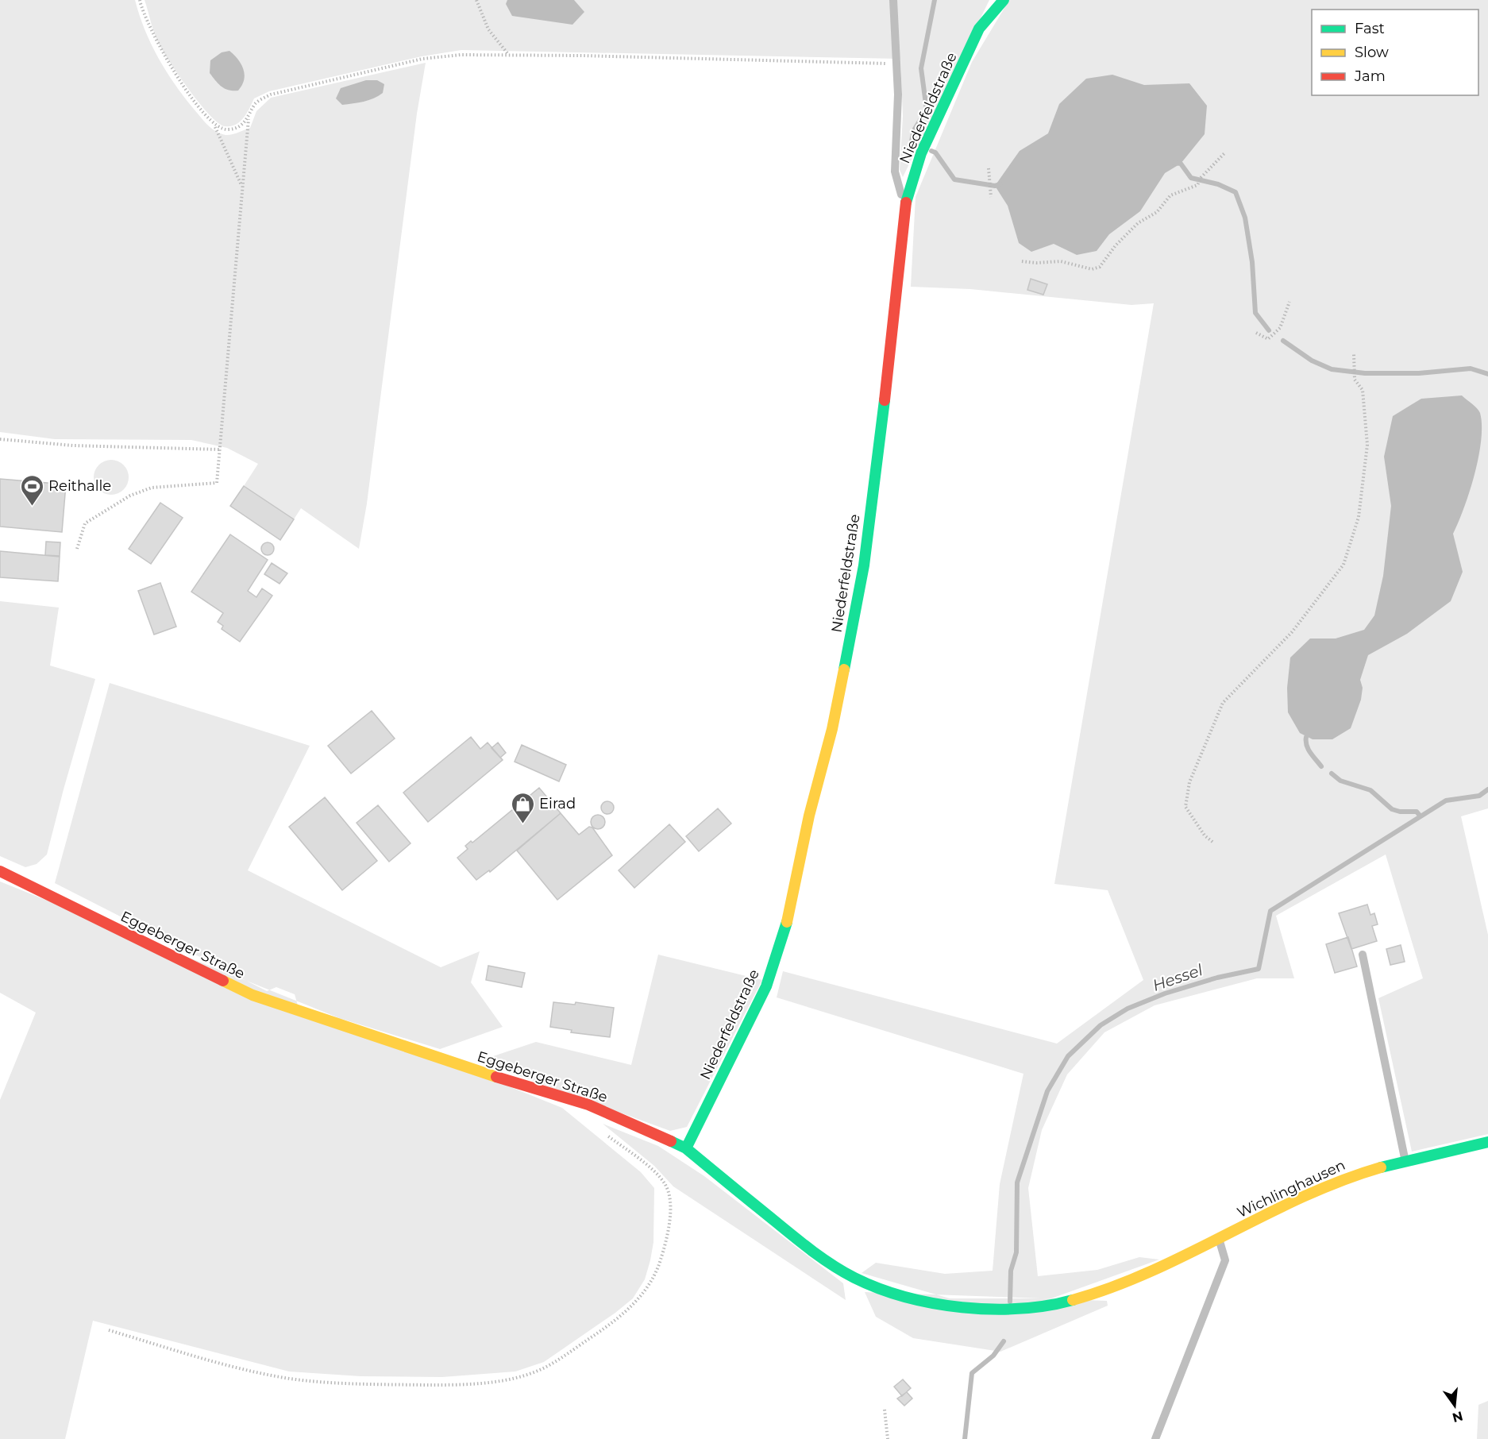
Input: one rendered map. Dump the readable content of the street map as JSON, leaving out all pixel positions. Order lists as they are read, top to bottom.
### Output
{
  "streets": {
    "street": ["Niederfeldstraße", "Eggeberger Straße", "Wichlinghausen"]
  },
  "crossings": [
    ["Niederfeldstraße", "Eggeberger Straße"],
    ["Eggeberger Straße", "Wichlinghausen"]
  ],
  "water": ["Hessel"],
  "places": {
    "sports": ["Reithalle"],
    "shop": ["Eirad"]
  },
  "legend": ["Fast", "Slow", "Jam"],
  "north": "bottom"
}
